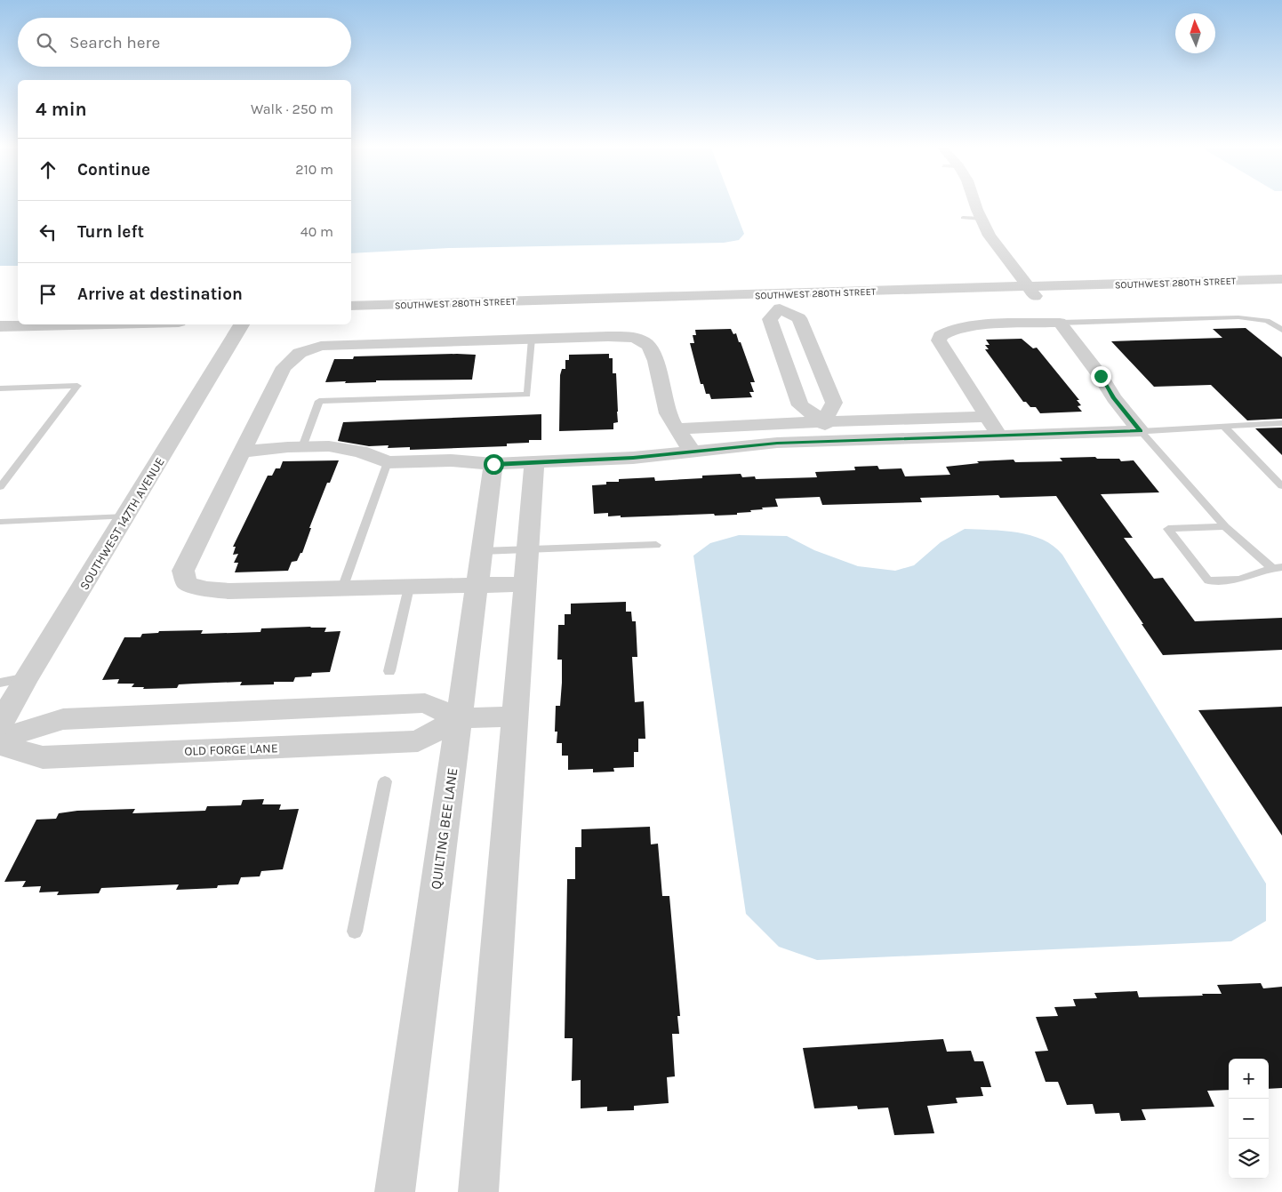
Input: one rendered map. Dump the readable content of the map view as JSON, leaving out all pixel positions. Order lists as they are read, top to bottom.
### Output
{
  "streets": {
    "street": [
      "SOUTHWEST 280TH STREET",
      "SOUTHWEST 147TH AVENUE",
      "OLD FORGE LANE",
      "QUILTING BEE LANE"
    ]
  },
  "crossings": [
    ["SOUTHWEST 147TH AVENUE", "OLD FORGE LANE"],
    ["OLD FORGE LANE", "QUILTING BEE LANE"]
  ],
  "north": "top",
  "page": {
    "search": "Search here",
    "heading": ["4 min", "Walk · 250 m"],
    "list": [
      ["Continue", "210 m"],
      ["Turn left", "40 m"],
      "Arrive at destination"
    ],
    "map_buttons": ["+", "−"]
  }
}
